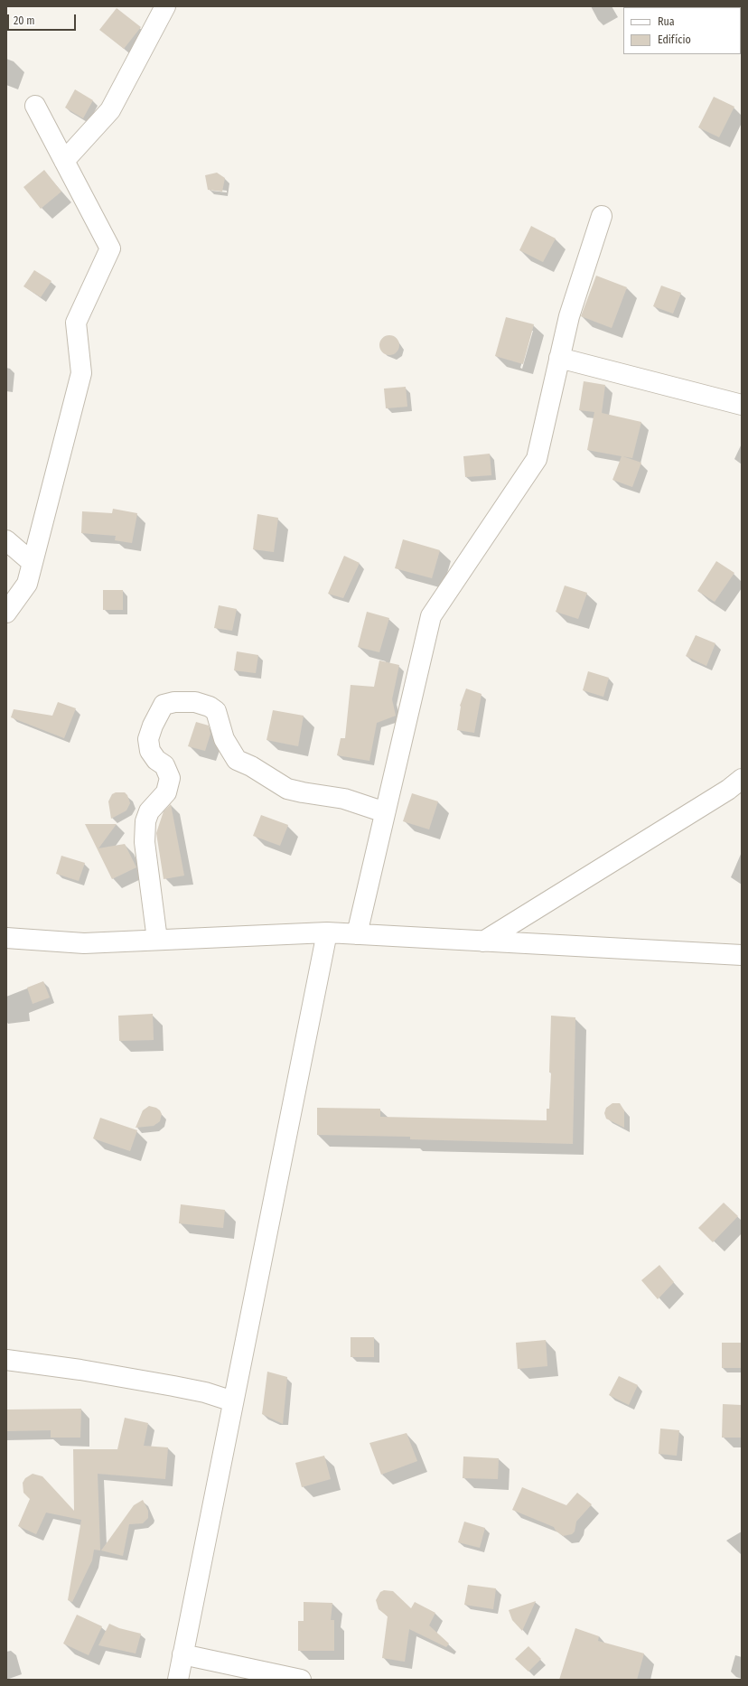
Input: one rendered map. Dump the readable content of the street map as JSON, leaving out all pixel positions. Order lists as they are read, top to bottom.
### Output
{
  "legend": ["Rua", "Edifício"],
  "scale_bar": "20 m"
}
